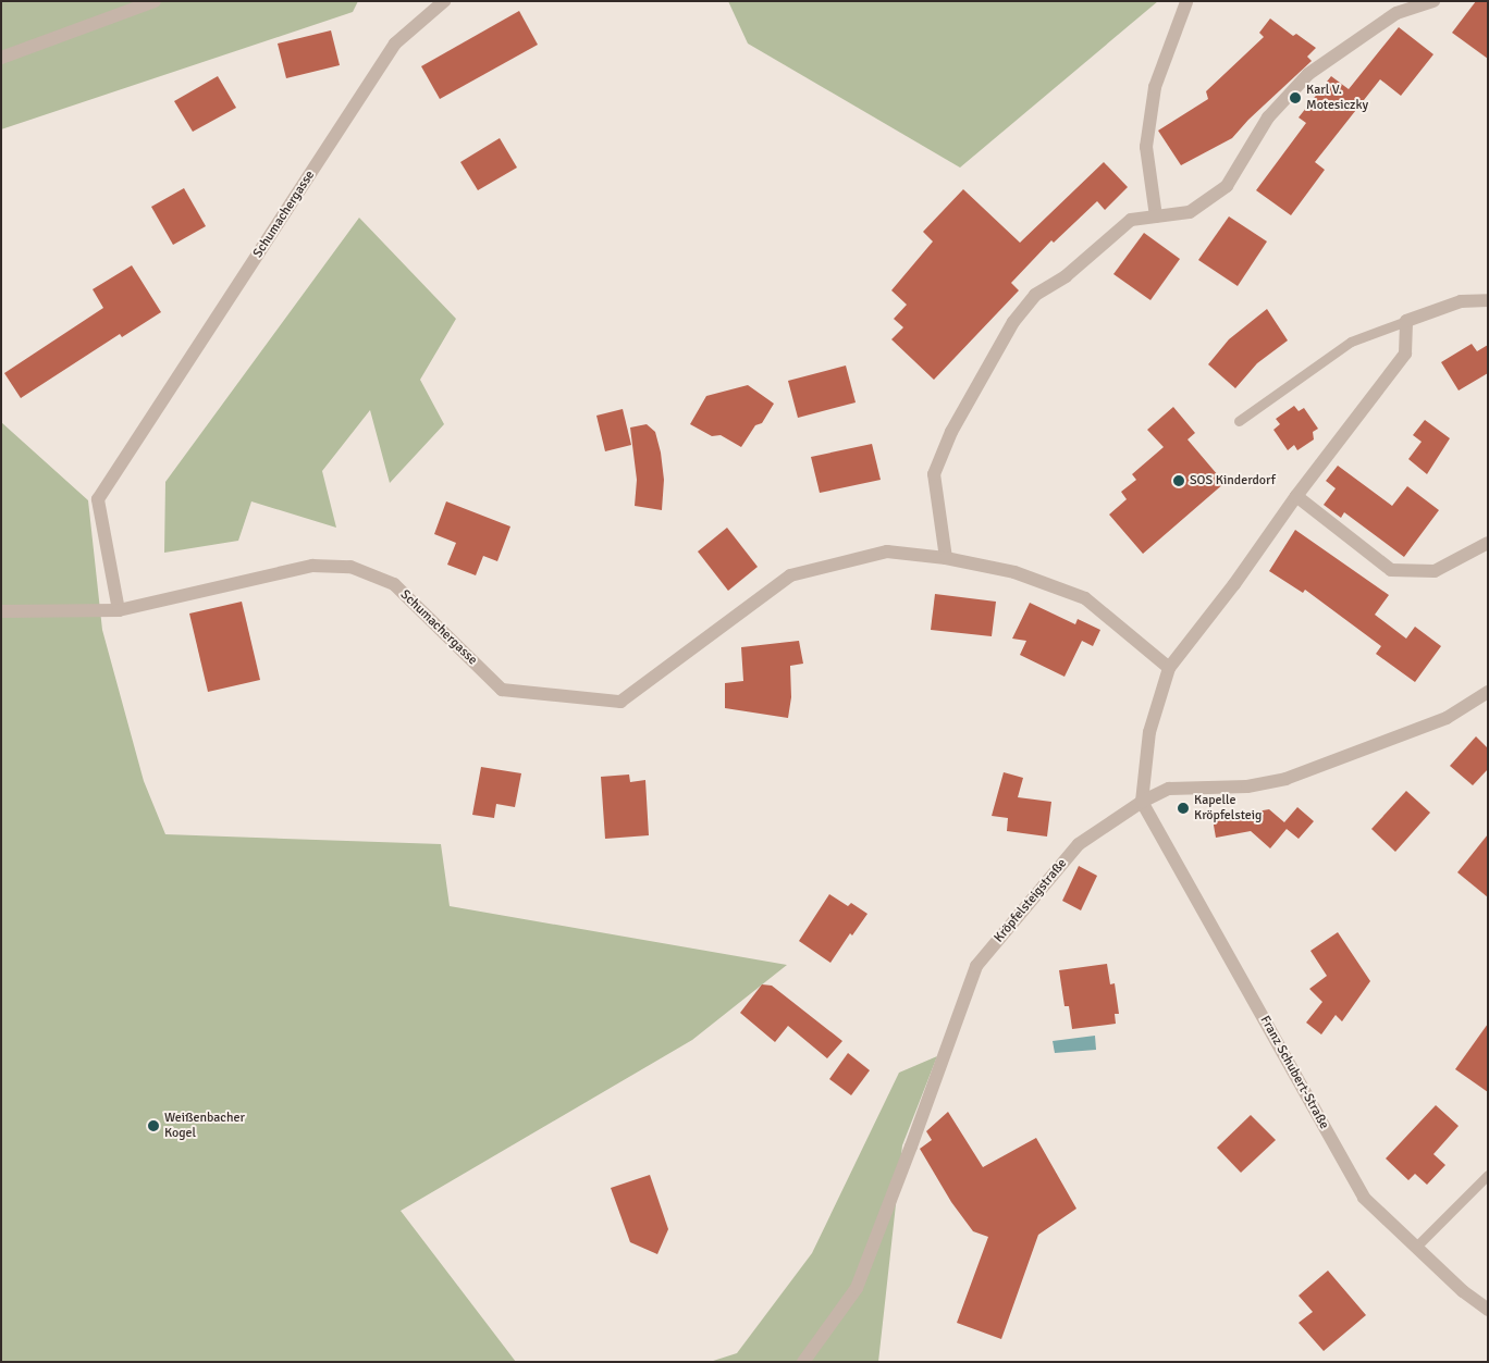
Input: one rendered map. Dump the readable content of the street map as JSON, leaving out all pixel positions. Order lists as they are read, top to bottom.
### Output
{
  "streets": {
    "street": ["Schumachergasse", "Kröpfelsteigstraße", "Franz Schubert-Straße"]
  },
  "crossings": [
    ["Kröpfelsteigstraße", "Franz Schubert-Straße"]
  ],
  "places": [
    "Karl V. Motesiczky",
    "SOS Kinderdorf",
    "Kapelle Kröpfelsteig",
    "Weißenbacher Kogel"
  ]
}
